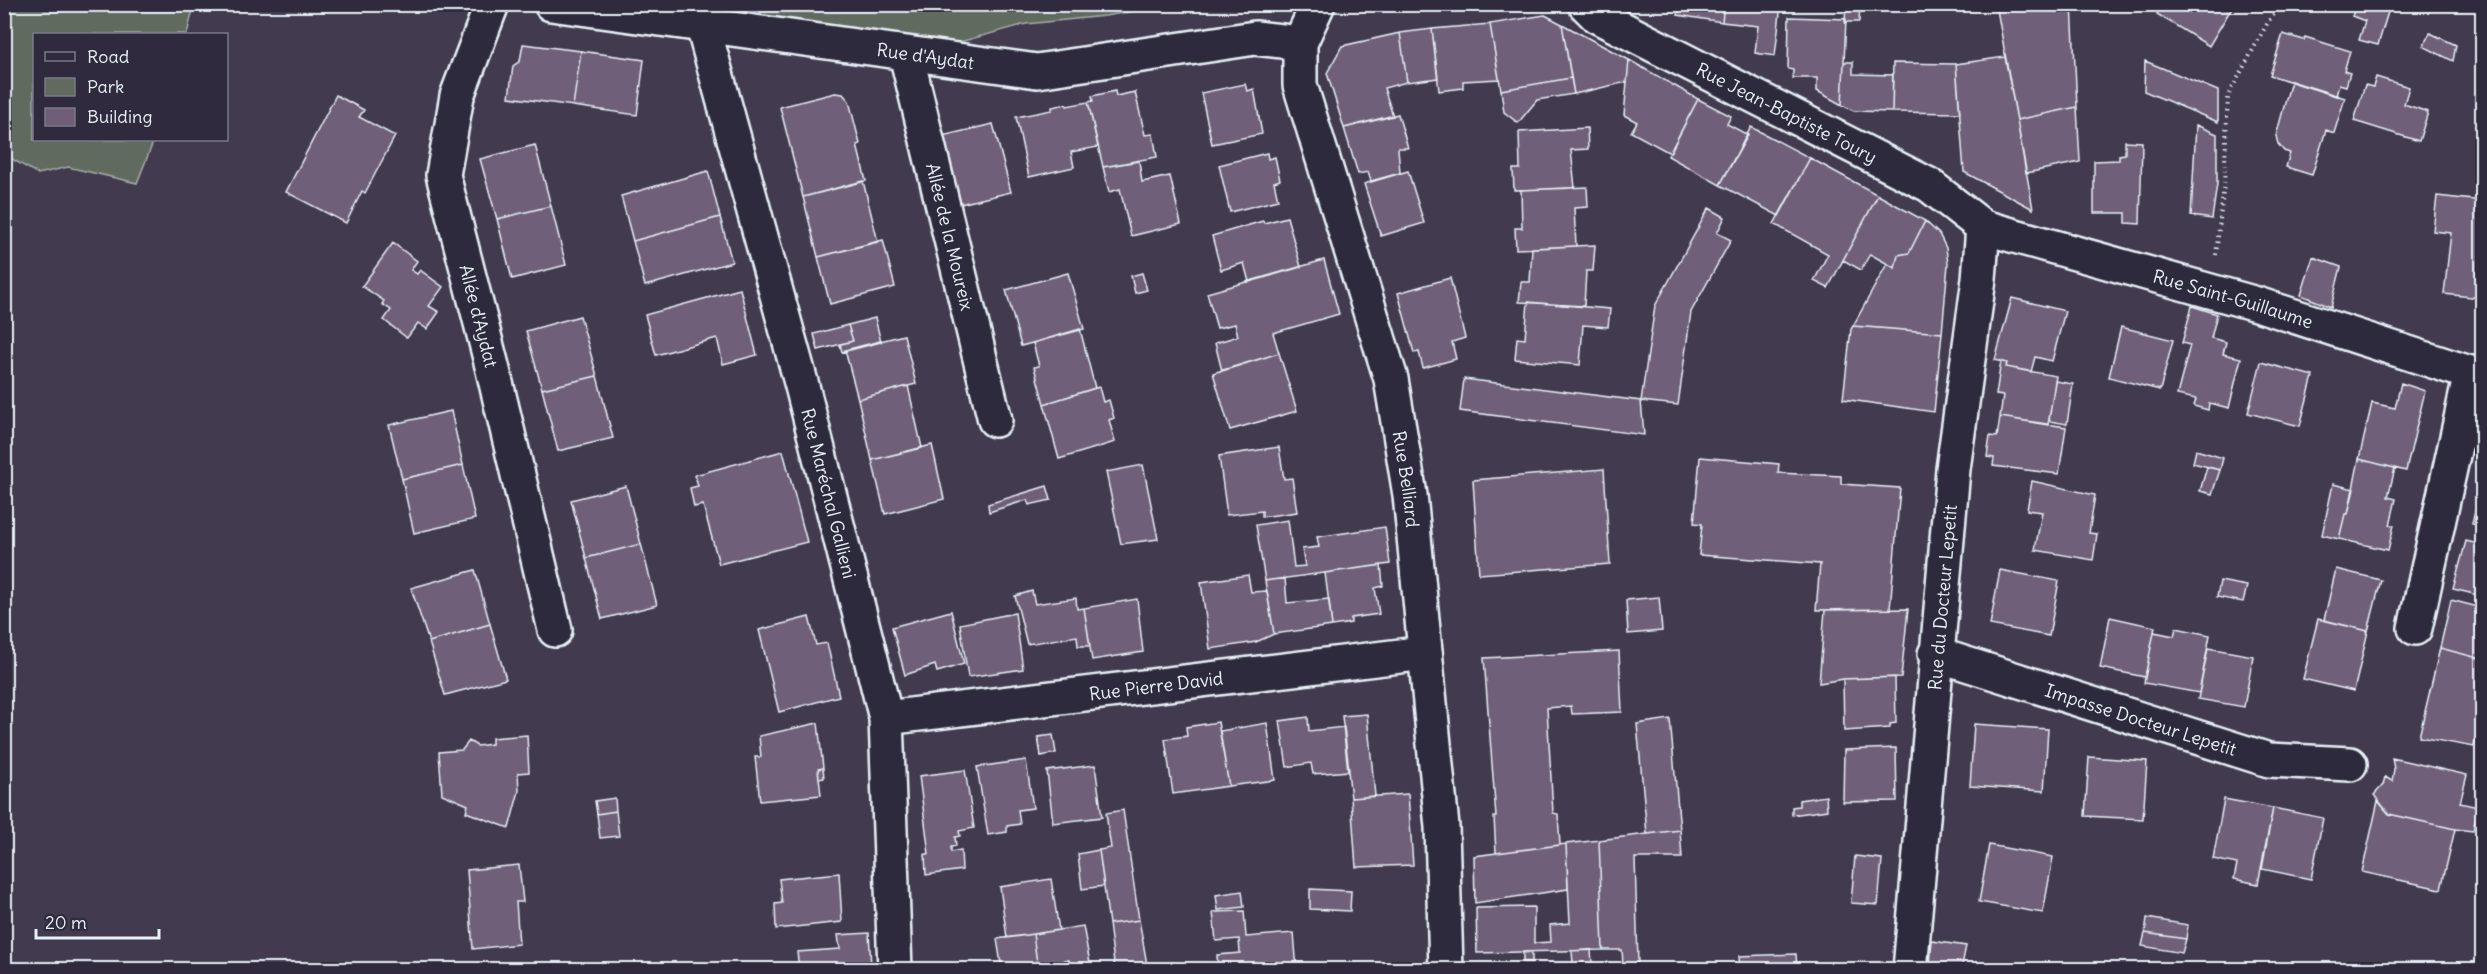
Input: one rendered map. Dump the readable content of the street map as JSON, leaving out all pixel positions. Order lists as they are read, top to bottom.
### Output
{
  "streets": {
    "street": [
      "Rue d'Aydat",
      "Rue Jean-Baptiste Toury",
      "Allée de la Moureix",
      "Rue Saint-Guillaume",
      "Allée d'Aydat",
      "Rue Belliard",
      "Rue Maréchal Gallieni",
      "Rue du Docteur Lepetit",
      "Rue Pierre David",
      "Impasse Docteur Lepetit"
    ]
  },
  "crossings": [
    ["Rue d'Aydat", "Allée de la Moureix"],
    ["Rue d'Aydat", "Rue Belliard"],
    ["Rue d'Aydat", "Rue Maréchal Gallieni"],
    ["Rue Jean-Baptiste Toury", "Rue Saint-Guillaume"],
    ["Rue Jean-Baptiste Toury", "Rue du Docteur Lepetit"],
    ["Rue Saint-Guillaume", "Rue du Docteur Lepetit"],
    ["Rue Belliard", "Rue Pierre David"],
    ["Rue Maréchal Gallieni", "Rue Pierre David"],
    ["Rue du Docteur Lepetit", "Impasse Docteur Lepetit"]
  ],
  "legend": ["Road", "Park", "Building"],
  "scale_bar": "20 m"
}
